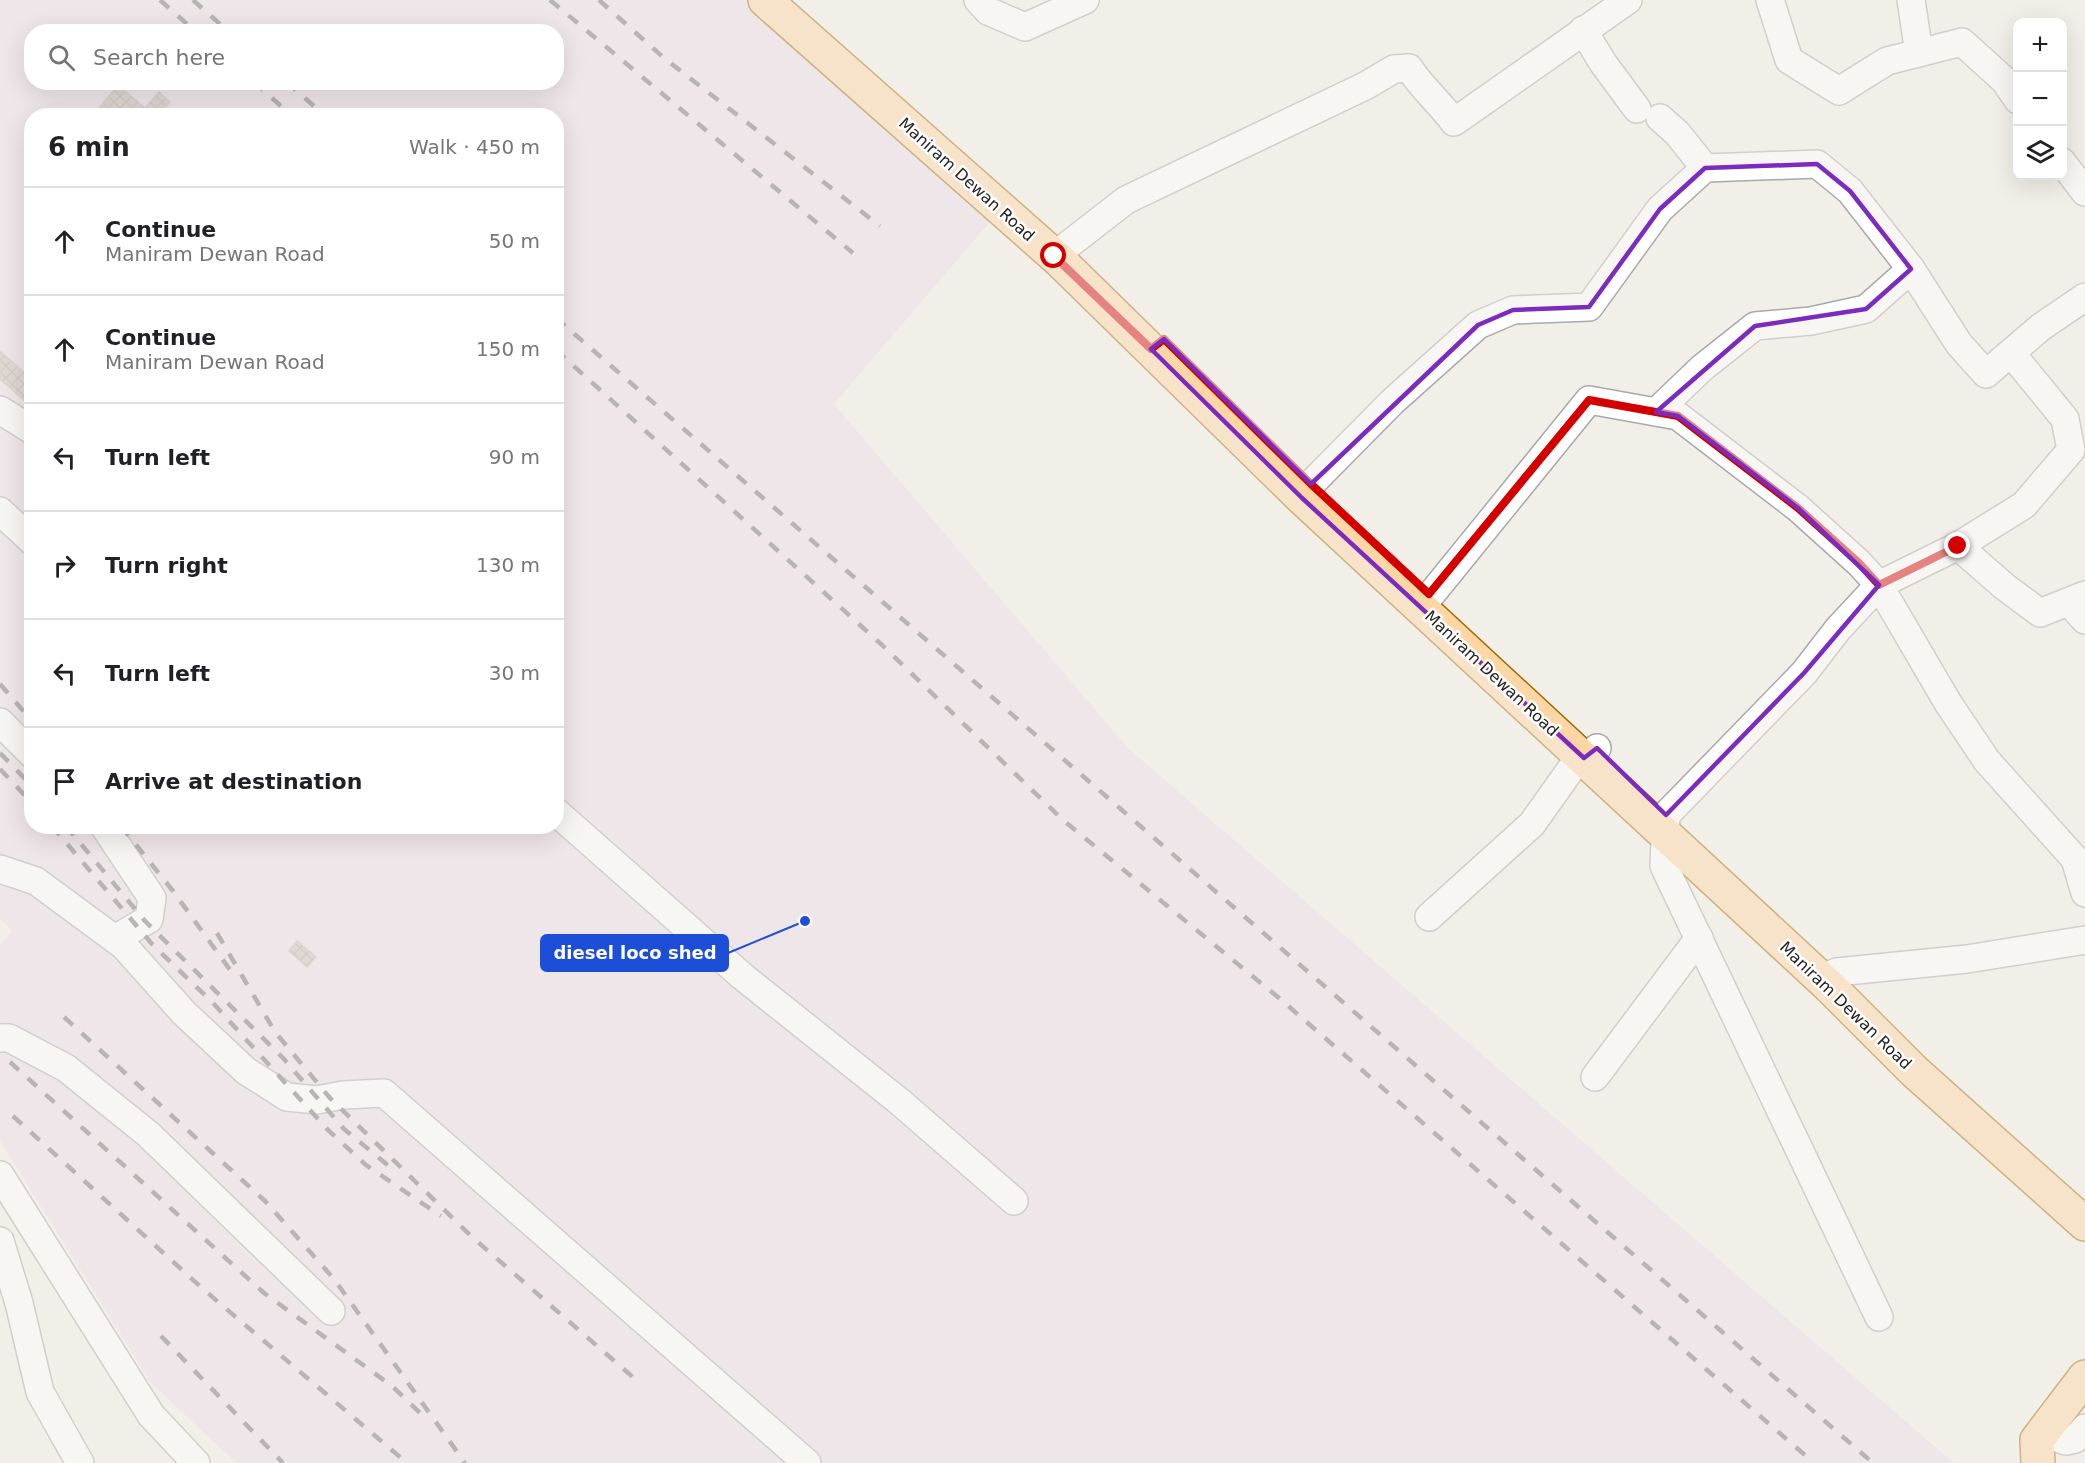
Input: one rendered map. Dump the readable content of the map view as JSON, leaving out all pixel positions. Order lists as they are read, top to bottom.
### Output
{
  "streets": {
    "main road": ["Maniram Dewan Road"]
  },
  "places": ["diesel loco shed"],
  "page": {
    "map_buttons": ["+", "−"],
    "search": "Search here",
    "heading": ["6 min", "Walk · 450 m"],
    "list": [
      ["Continue", "Maniram Dewan Road", "50 m"],
      ["Continue", "Maniram Dewan Road", "150 m"],
      ["Turn left", "90 m"],
      ["Turn right", "130 m"],
      ["Turn left", "30 m"],
      "Arrive at destination"
    ]
  }
}
